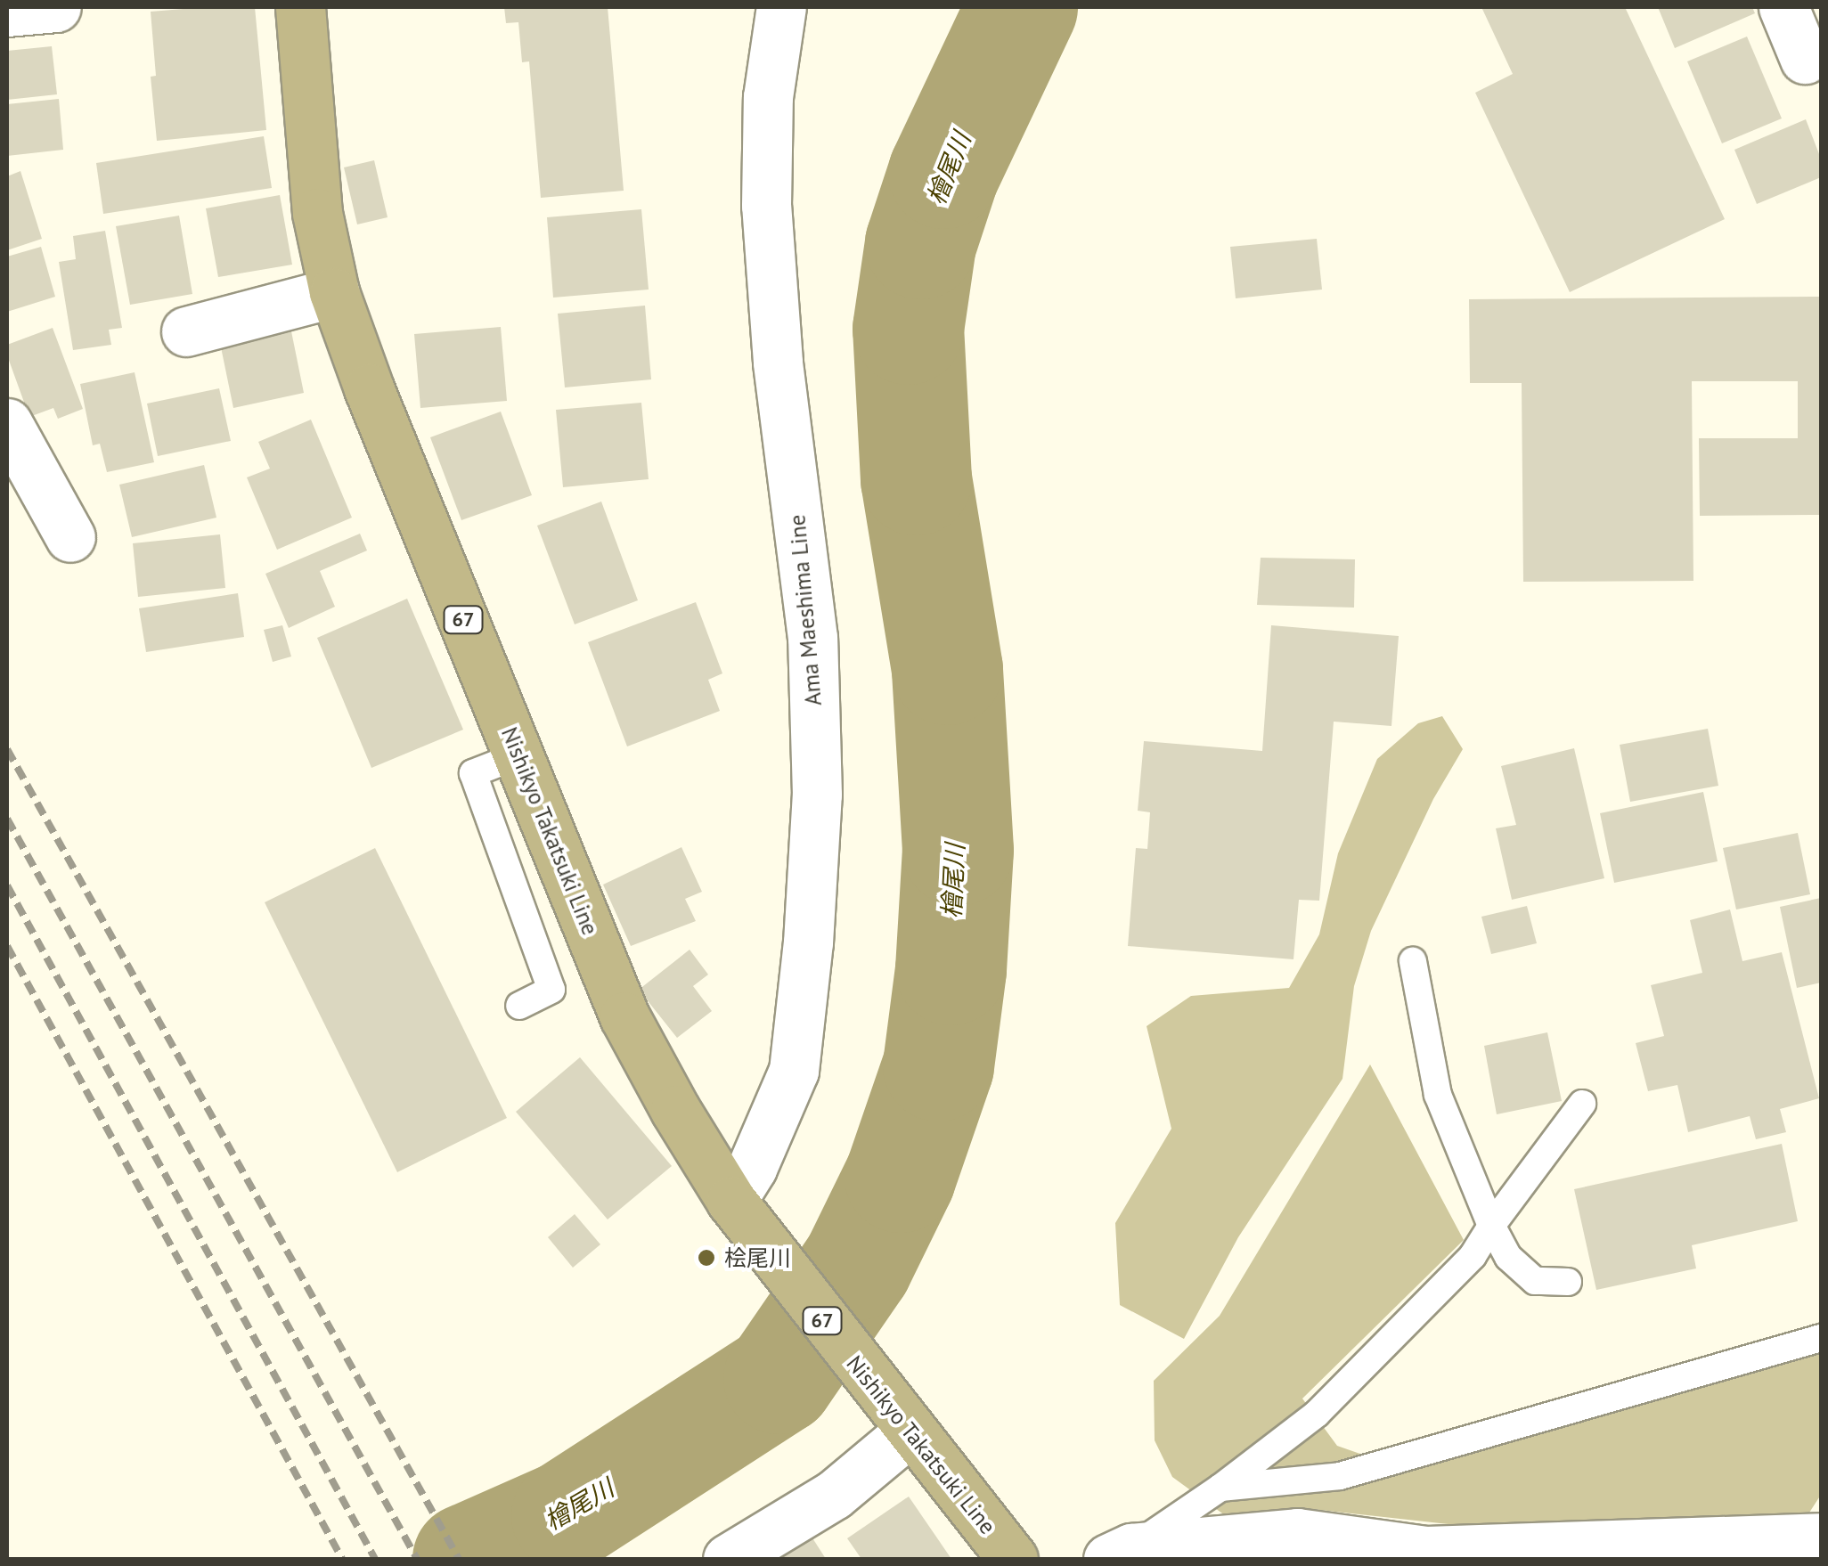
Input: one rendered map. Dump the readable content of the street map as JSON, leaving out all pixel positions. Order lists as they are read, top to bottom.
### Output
{
  "streets": {
    "main road": ["Ama Maeshima Line", "67", "Nishikyo Takatsuki Line"]
  },
  "crossings": [
    ["Ama Maeshima Line", "Nishikyo Takatsuki Line"]
  ],
  "water": ["檜尾川"],
  "places": ["桧尾川"]
}
